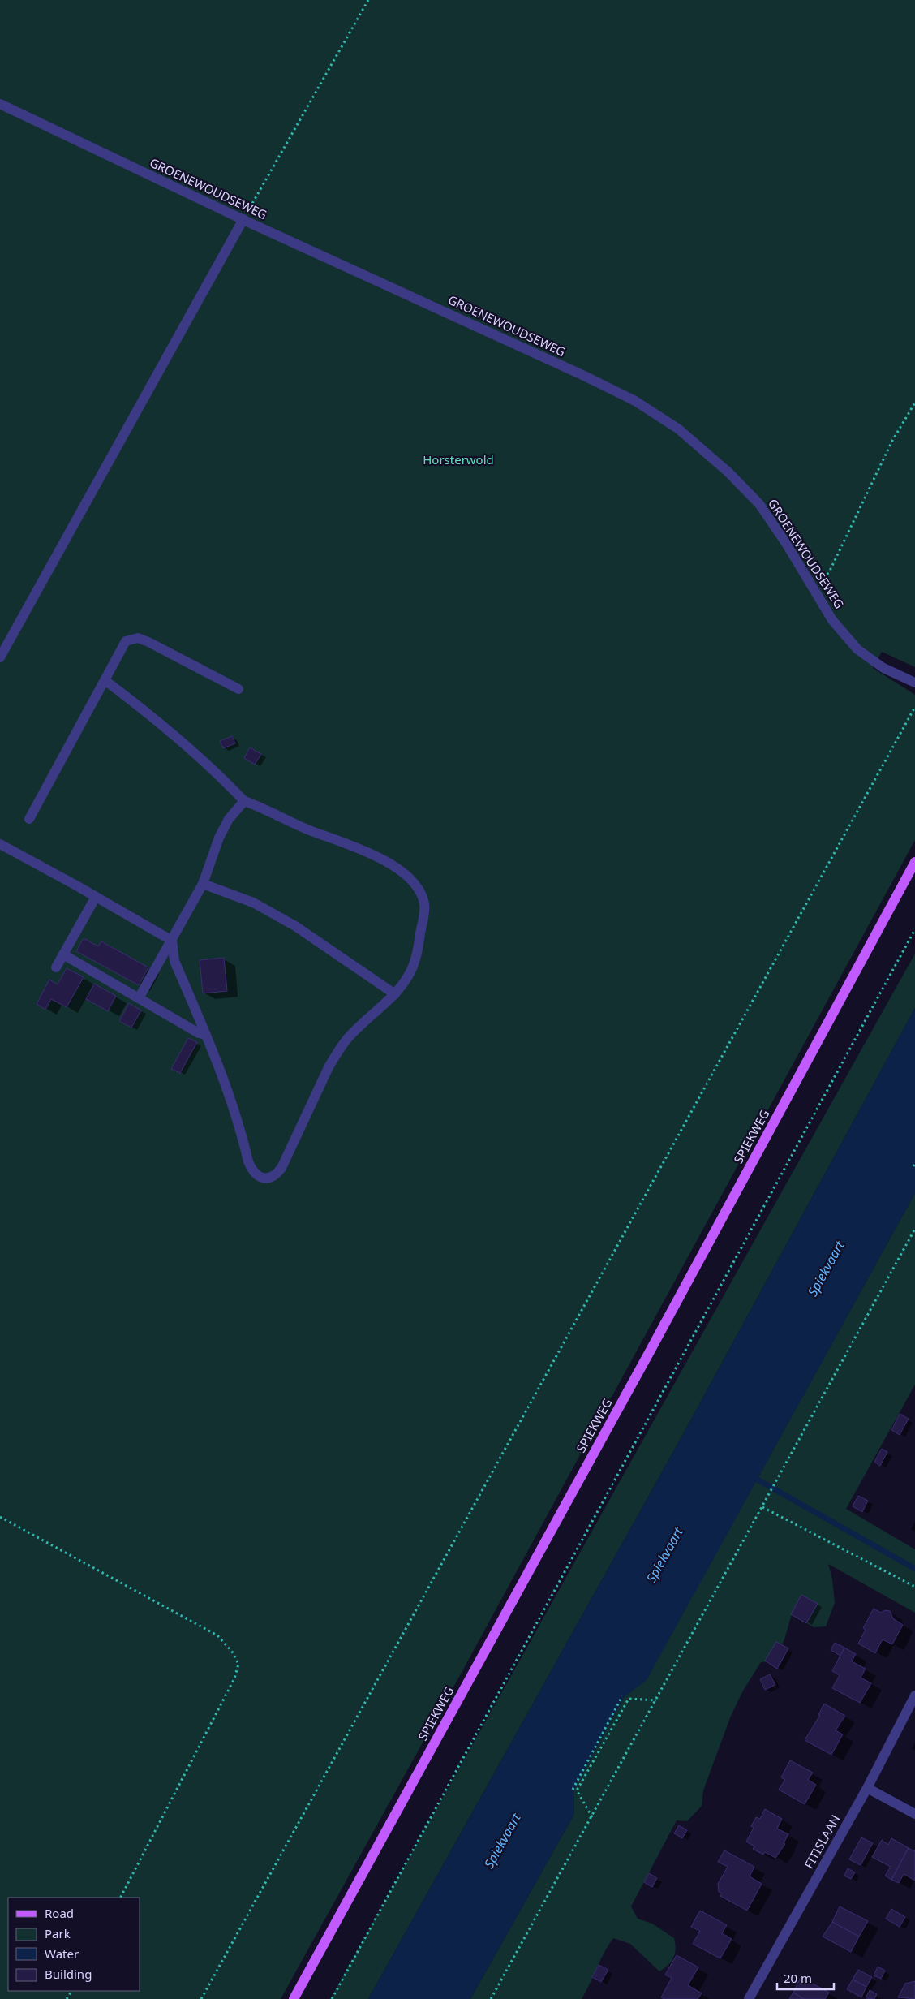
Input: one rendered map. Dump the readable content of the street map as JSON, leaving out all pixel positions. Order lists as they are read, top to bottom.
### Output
{
  "streets": {
    "main road": ["SPIEKWEG"],
    "street": ["GROENEWOUDSEWEG", "FITISLAAN"]
  },
  "water": ["Spiekvaart"],
  "parks": ["Horsterwold"],
  "legend": [
    "Road",
    "Park",
    "Water",
    "Building"
  ],
  "scale_bar": "20 m"
}
